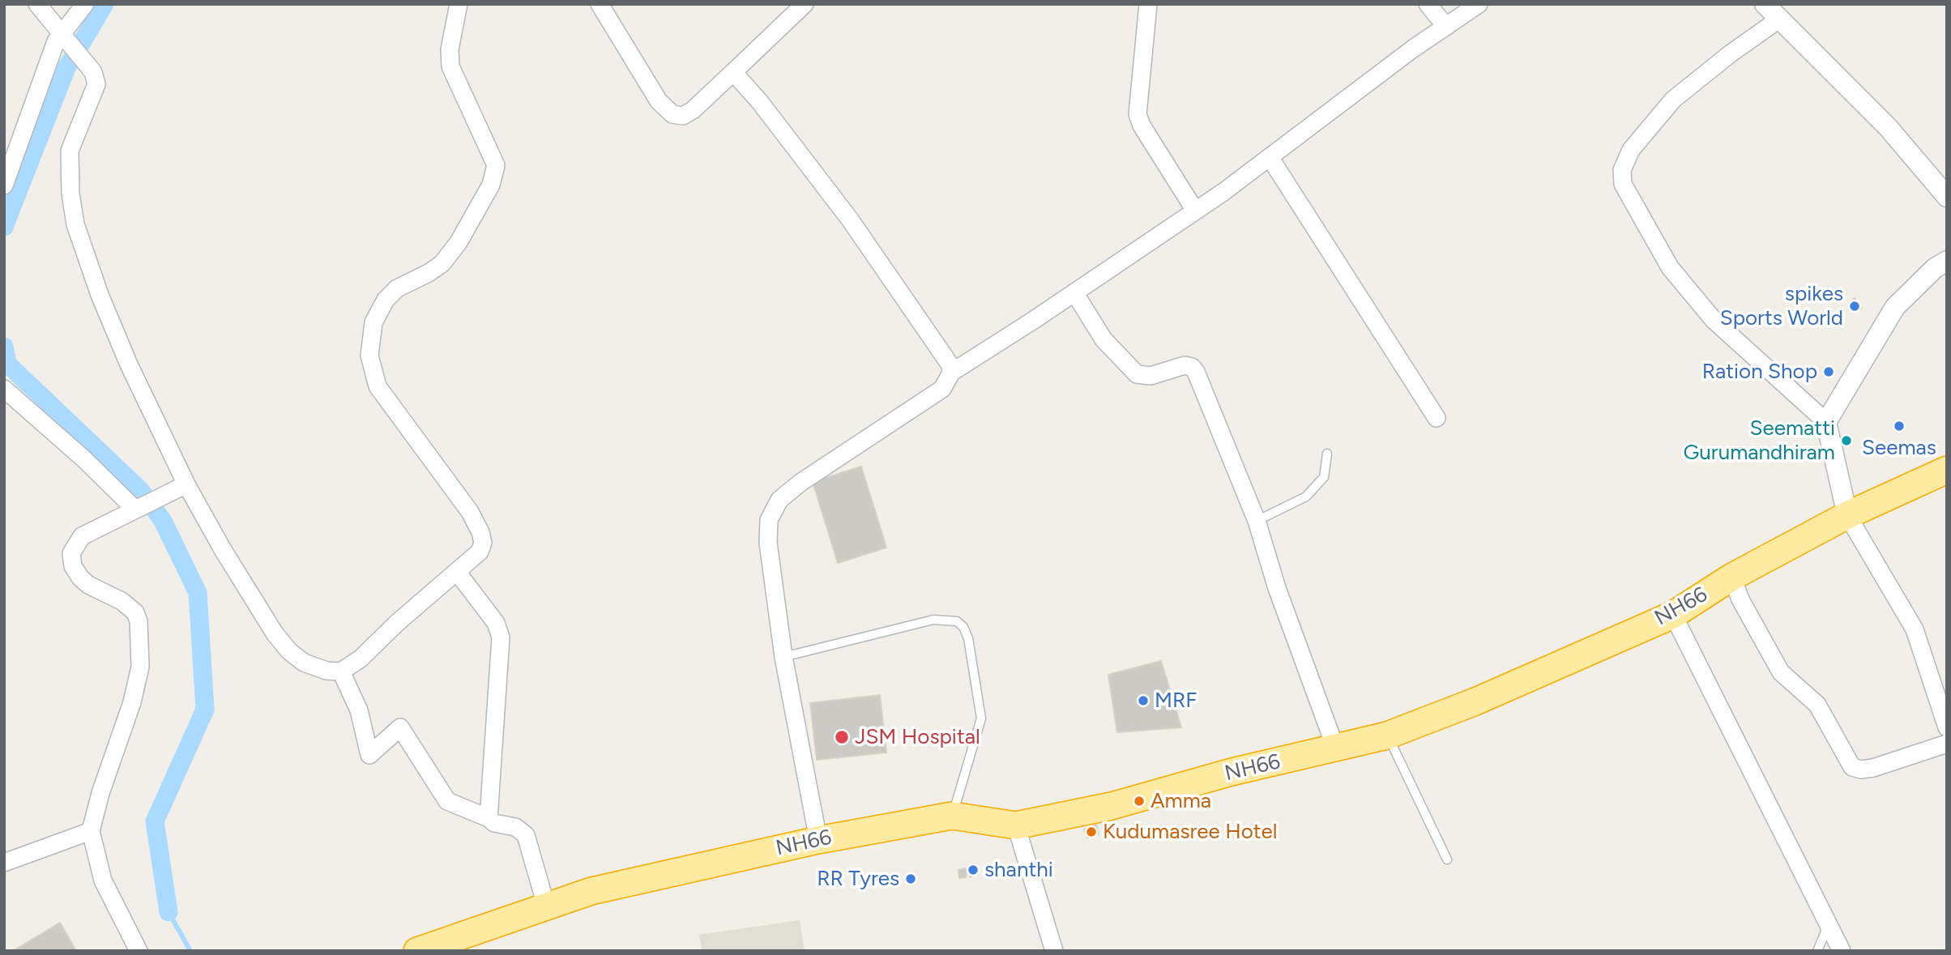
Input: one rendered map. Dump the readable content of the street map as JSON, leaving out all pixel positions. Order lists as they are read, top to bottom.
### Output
{
  "streets": {
    "highway": ["NH66"]
  },
  "places": [
    "spikes Sports World",
    "Ration Shop",
    "Seemas",
    "Seematti Gurumandhiram",
    "MRF",
    "JSM Hospital",
    "Amma",
    "Kudumasree Hotel",
    "shanthi",
    "RR Tyres"
  ]
}
